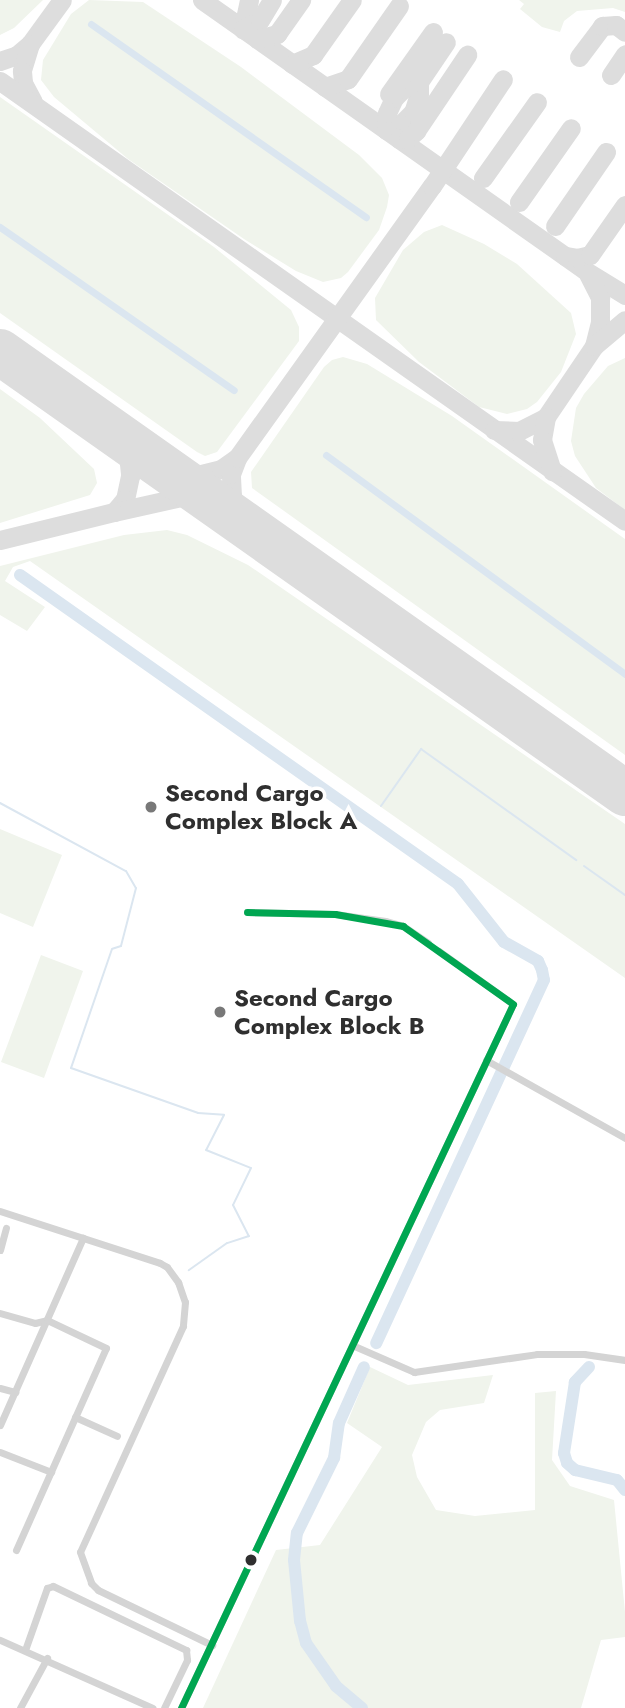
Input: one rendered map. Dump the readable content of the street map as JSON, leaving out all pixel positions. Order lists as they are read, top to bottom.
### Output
{
  "places": ["Second Cargo Complex Block A", "Second Cargo Complex Block B"]
}
